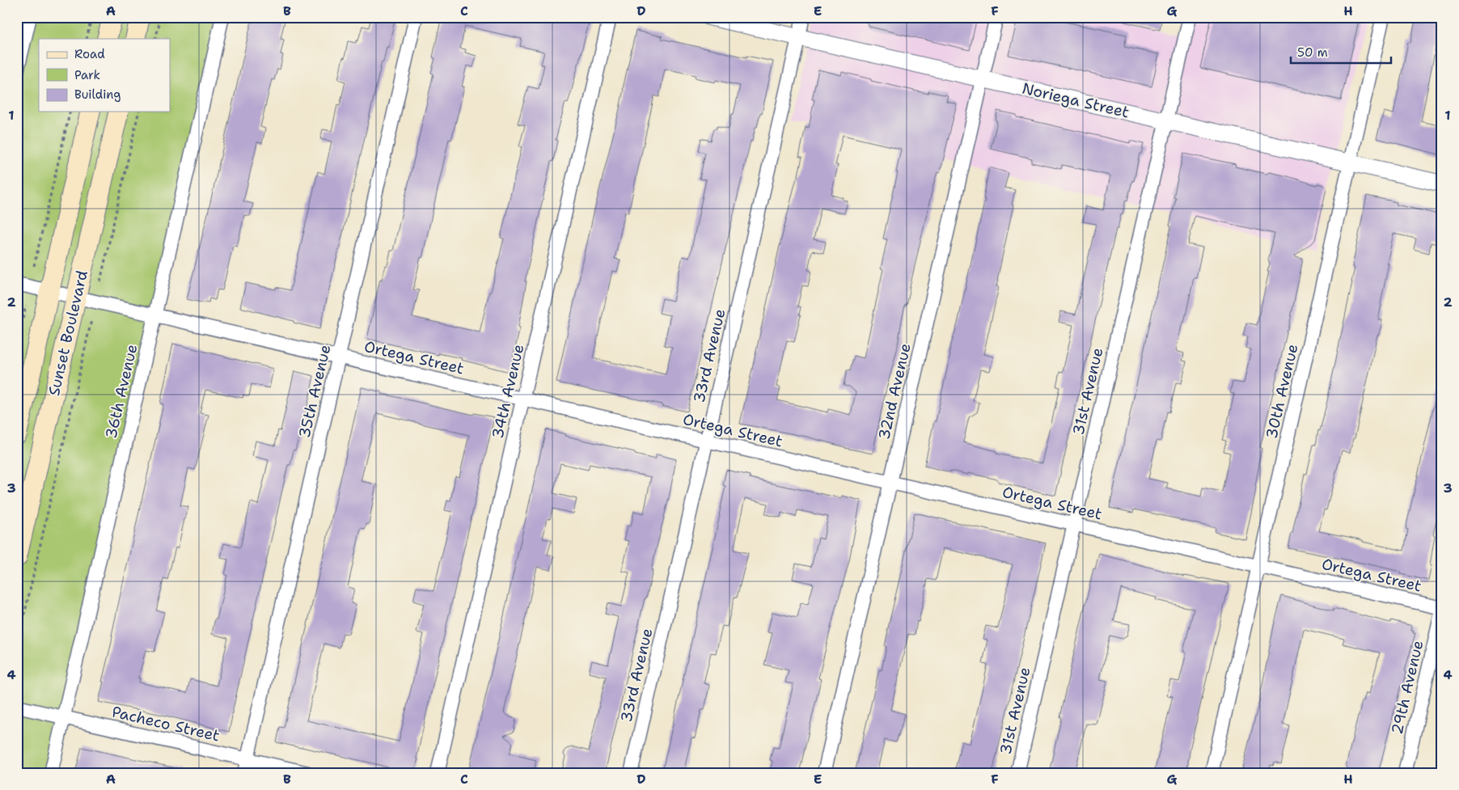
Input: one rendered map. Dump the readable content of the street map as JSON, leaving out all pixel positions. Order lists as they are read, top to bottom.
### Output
{
  "streets": {
    "main road": ["Sunset Boulevard"],
    "street": [
      "Noriega Street",
      "33rd Avenue",
      "Ortega Street",
      "36th Avenue",
      "35th Avenue",
      "34th Avenue",
      "32nd Avenue",
      "31st Avenue",
      "30th Avenue",
      "29th Avenue",
      "Pacheco Street"
    ]
  },
  "crossings": [
    ["Noriega Street", "33rd Avenue"],
    ["Noriega Street", "32nd Avenue"],
    ["Noriega Street", "31st Avenue"],
    ["Noriega Street", "30th Avenue"],
    ["Sunset Boulevard", "Ortega Street"],
    ["33rd Avenue", "Ortega Street"],
    ["Ortega Street", "36th Avenue"],
    ["Ortega Street", "35th Avenue"],
    ["Ortega Street", "34th Avenue"],
    ["Ortega Street", "32nd Avenue"],
    ["Ortega Street", "31st Avenue"],
    ["Ortega Street", "30th Avenue"],
    ["Ortega Street", "29th Avenue"],
    ["36th Avenue", "Pacheco Street"],
    ["35th Avenue", "Pacheco Street"]
  ],
  "legend": ["Road", "Park", "Building"],
  "scale_bar": "50 m",
  "grid": {
    "columns": [
      "A",
      "B",
      "C",
      "D",
      "E",
      "F",
      "G",
      "H"
    ],
    "rows": [
      "1",
      "2",
      "3",
      "4"
    ]
  }
}
